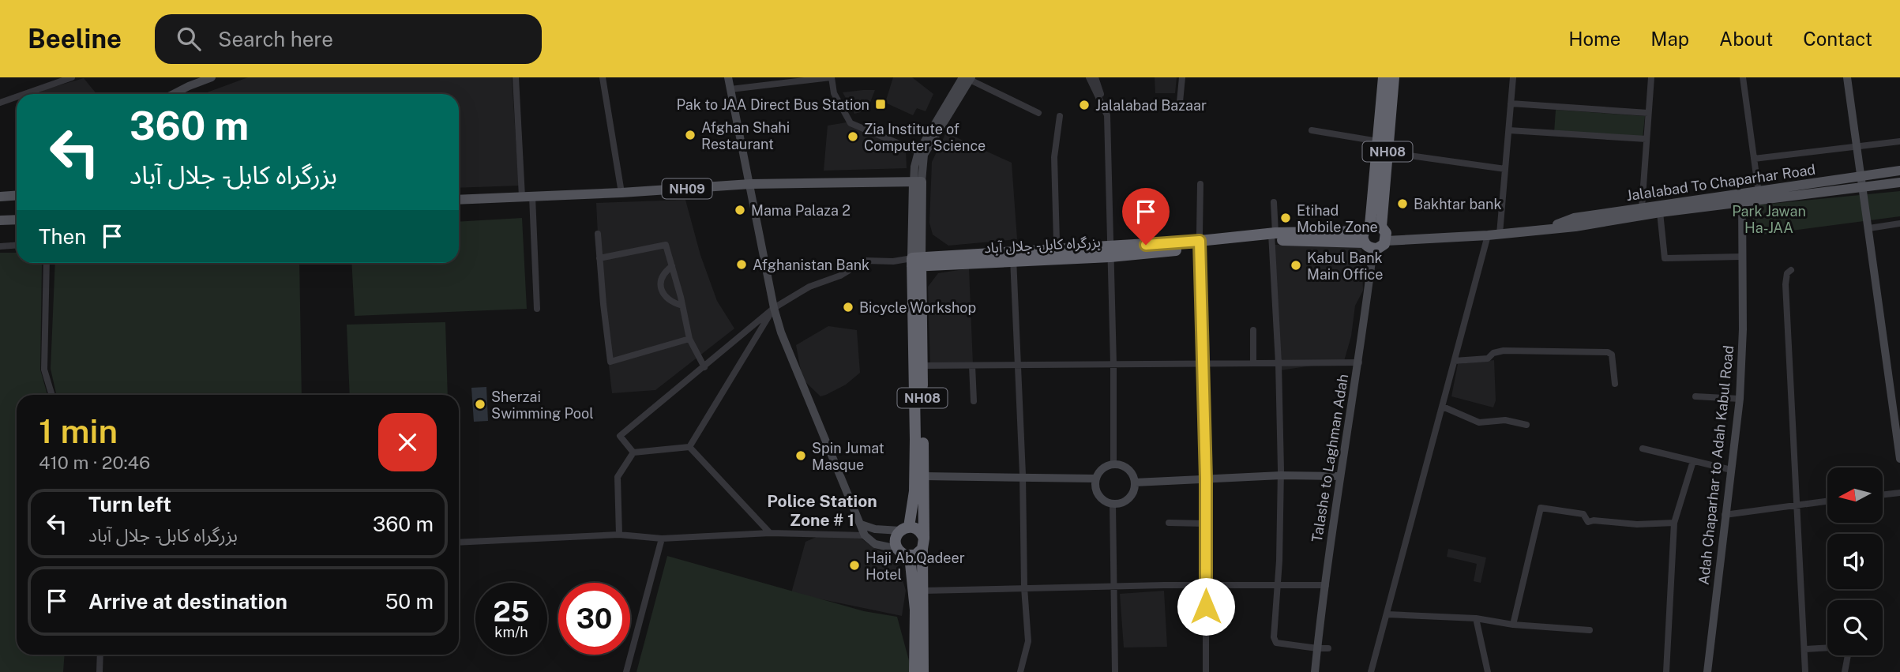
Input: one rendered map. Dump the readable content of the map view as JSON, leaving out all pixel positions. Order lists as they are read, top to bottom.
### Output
{
  "streets": {
    "highway": ["NH08", "بزرگراه کابل- جلال آباد"],
    "main road": [
      "Jalalabad To Chaparhar Road",
      "NH09",
      "Talashe to Laghman Adah",
      "Adah Chaparhar to Adah Kabul Road"
    ]
  },
  "crossings": [
    ["NH08", "Jalalabad To Chaparhar Road"],
    ["NH08", "بزرگراه کابل- جلال آباد"],
    ["NH08", "Talashe to Laghman Adah"],
    ["Jalalabad To Chaparhar Road", "Adah Chaparhar to Adah Kabul Road"],
    ["بزرگراه کابل- جلال آباد", "Talashe to Laghman Adah"]
  ],
  "districts": ["Police Station Zone # 1"],
  "parks": ["Park Jawan Ha-JAA"],
  "places": {
    "transit": ["Pak to JAA Direct Bus Station"],
    "other": [
      "Jalalabad Bazaar",
      "Afghan Shahi Restaurant",
      "Zia Institute of Computer Science",
      "Bakhtar bank",
      "Mama Palaza 2",
      "Etihad Mobile Zone",
      "Afghanistan Bank",
      "Kabul Bank Main Office",
      "Bicycle Workshop",
      "Sherzai Swimming Pool",
      "Spin Jumat Masque",
      "Haji Ab.Qadeer Hotel"
    ]
  },
  "north": "left",
  "page": {
    "header": "Beeline",
    "search": "Search here",
    "nav": [
      "Home",
      "Map",
      "About",
      "Contact"
    ],
    "turn": ["360 m", "بزرگراه کابل- جلال آباد"],
    "then": "Then",
    "heading": ["1 min", "410 m · 20:46"],
    "list": [
      {
        "name": "Turn left",
        "note": "بزرگراه کابل- جلال آباد",
        "value": "360 m"
      },
      {
        "name": "Arrive at destination",
        "value": "50 m"
      }
    ],
    "speed": "25 km/h",
    "limit": "30"
  }
}
